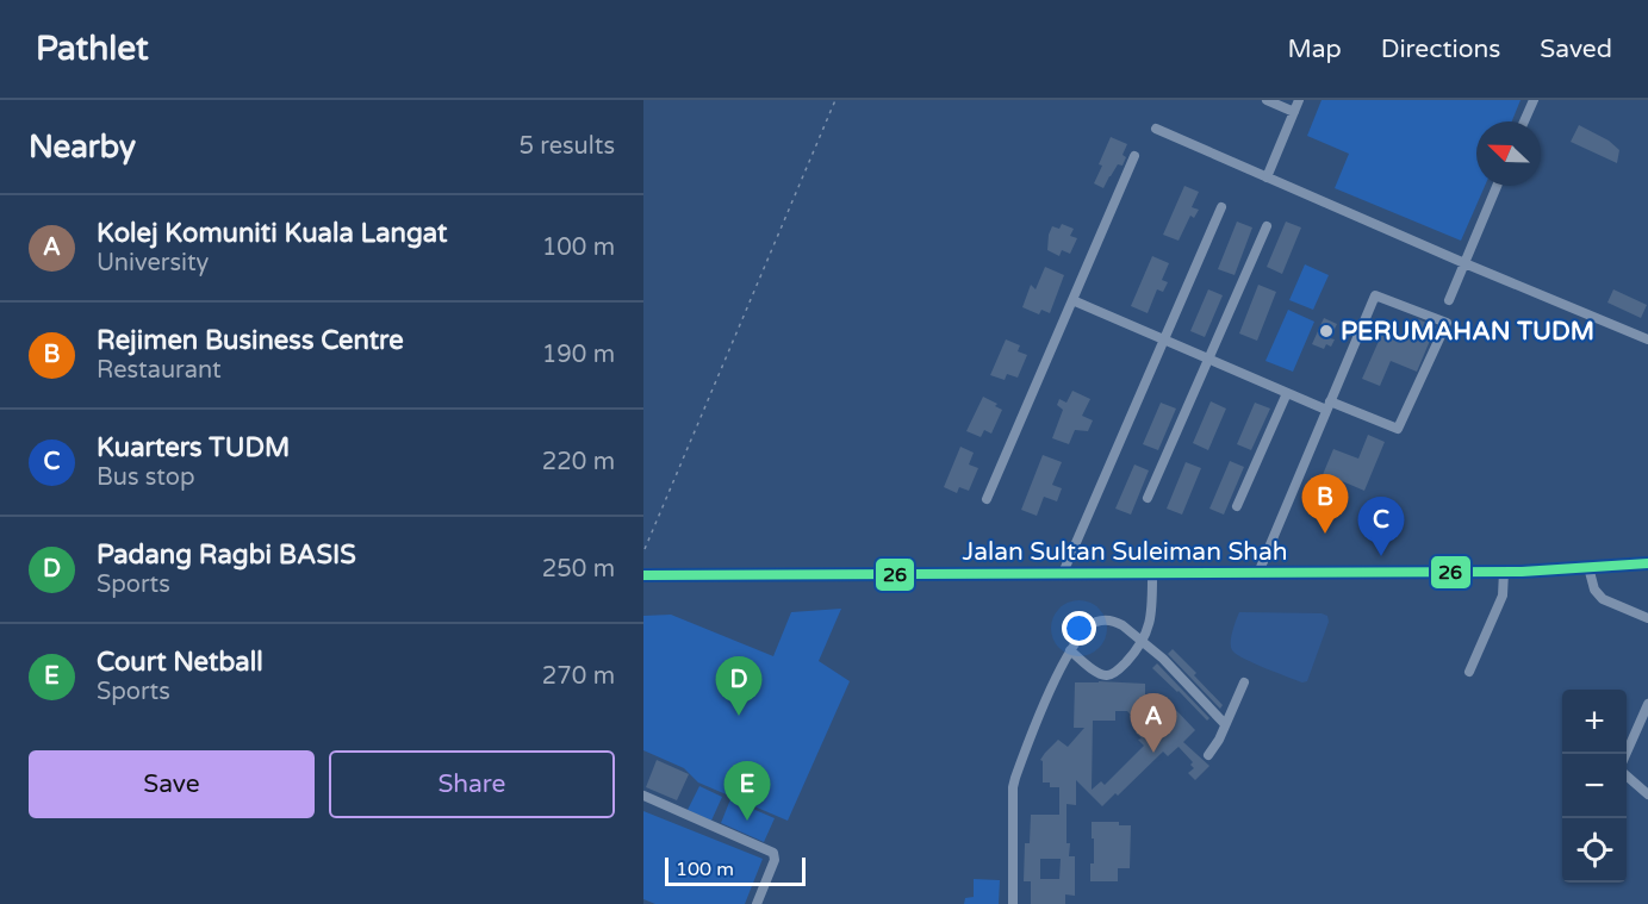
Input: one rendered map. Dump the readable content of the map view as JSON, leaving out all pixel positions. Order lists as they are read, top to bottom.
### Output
{
  "streets": {
    "street": ["Jalan Sultan Suleiman Shah"]
  },
  "places": ["PERUMAHAN TUDM"],
  "lines": ["transit line 26"],
  "scale_bar": "100 m",
  "north": "top left",
  "page": {
    "header": "Pathlet",
    "nav": ["Map", "Directions", "Saved"],
    "heading": ["Nearby", "5 results"],
    "list": [
      {
        "mark": "A",
        "name": "Kolej Komuniti Kuala Langat",
        "note": "University",
        "value": "100 m"
      },
      {
        "mark": "B",
        "name": "Rejimen Business Centre",
        "note": "Restaurant",
        "value": "190 m"
      },
      {
        "mark": "C",
        "name": "Kuarters TUDM",
        "note": "Bus stop",
        "value": "220 m"
      },
      {
        "mark": "D",
        "name": "Padang Ragbi BASIS",
        "note": "Sports",
        "value": "250 m"
      },
      {
        "mark": "E",
        "name": "Court Netball",
        "note": "Sports",
        "value": "270 m"
      }
    ],
    "pins": [
      "B",
      "C",
      "D",
      "A",
      "E"
    ],
    "map_buttons": ["+", "−"],
    "buttons": ["Save", "Share"],
    "scale": "100 m"
  }
}
